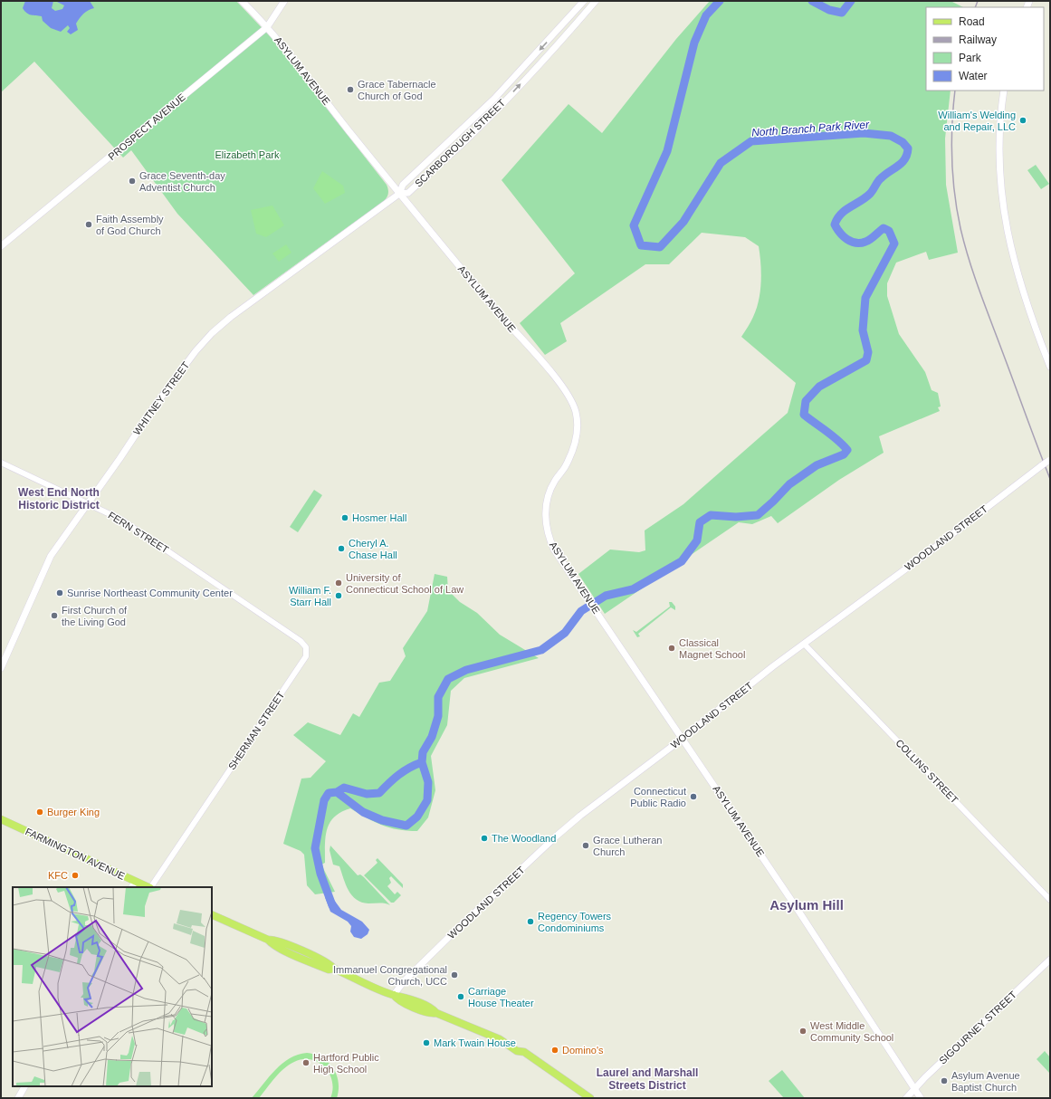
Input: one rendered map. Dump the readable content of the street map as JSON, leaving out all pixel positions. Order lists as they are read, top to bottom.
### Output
{
  "streets": {
    "main road": [
      "ASYLUM AVENUE",
      "PROSPECT AVENUE",
      "SCARBOROUGH STREET",
      "WHITNEY STREET",
      "WOODLAND STREET",
      "FARMINGTON AVENUE",
      "SIGOURNEY STREET"
    ],
    "street": ["FERN STREET", "SHERMAN STREET", "COLLINS STREET"]
  },
  "crossings": [
    ["ASYLUM AVENUE", "PROSPECT AVENUE"],
    ["ASYLUM AVENUE", "SCARBOROUGH STREET"],
    ["ASYLUM AVENUE", "WHITNEY STREET"],
    ["ASYLUM AVENUE", "WOODLAND STREET"],
    ["ASYLUM AVENUE", "SIGOURNEY STREET"],
    ["SCARBOROUGH STREET", "WHITNEY STREET"],
    ["WHITNEY STREET", "FERN STREET"],
    ["FERN STREET", "SHERMAN STREET"],
    ["WOODLAND STREET", "COLLINS STREET"]
  ],
  "districts": ["West End North Historic District", "Asylum Hill", "Laurel and Marshall Streets District"],
  "water": ["North Branch Park River"],
  "parks": ["Elizabeth Park"],
  "places": [
    "Grace Tabernacle Church of God",
    "William's Welding and Repair, LLC",
    "Grace Seventh-day Adventist Church",
    "Faith Assembly of God Church",
    "Hosmer Hall",
    "Cheryl A. Chase Hall",
    "University of Connecticut School of Law",
    "Sunrise Northeast Community Center",
    "William F. Starr Hall",
    "First Church of the Living God",
    "Classical Magnet School",
    "Connecticut Public Radio",
    "Burger King",
    "The Woodland",
    "Grace Lutheran Church",
    "KFC",
    "Regency Towers Condominiums",
    "Immanuel Congregational Church, UCC",
    "Carriage House Theater",
    "West Middle Community School",
    "Mark Twain House",
    "Domino's",
    "Hartford Public High School",
    "Asylum Avenue Baptist Church"
  ],
  "legend": [
    "Road",
    "Railway",
    "Park",
    "Water"
  ]
}
